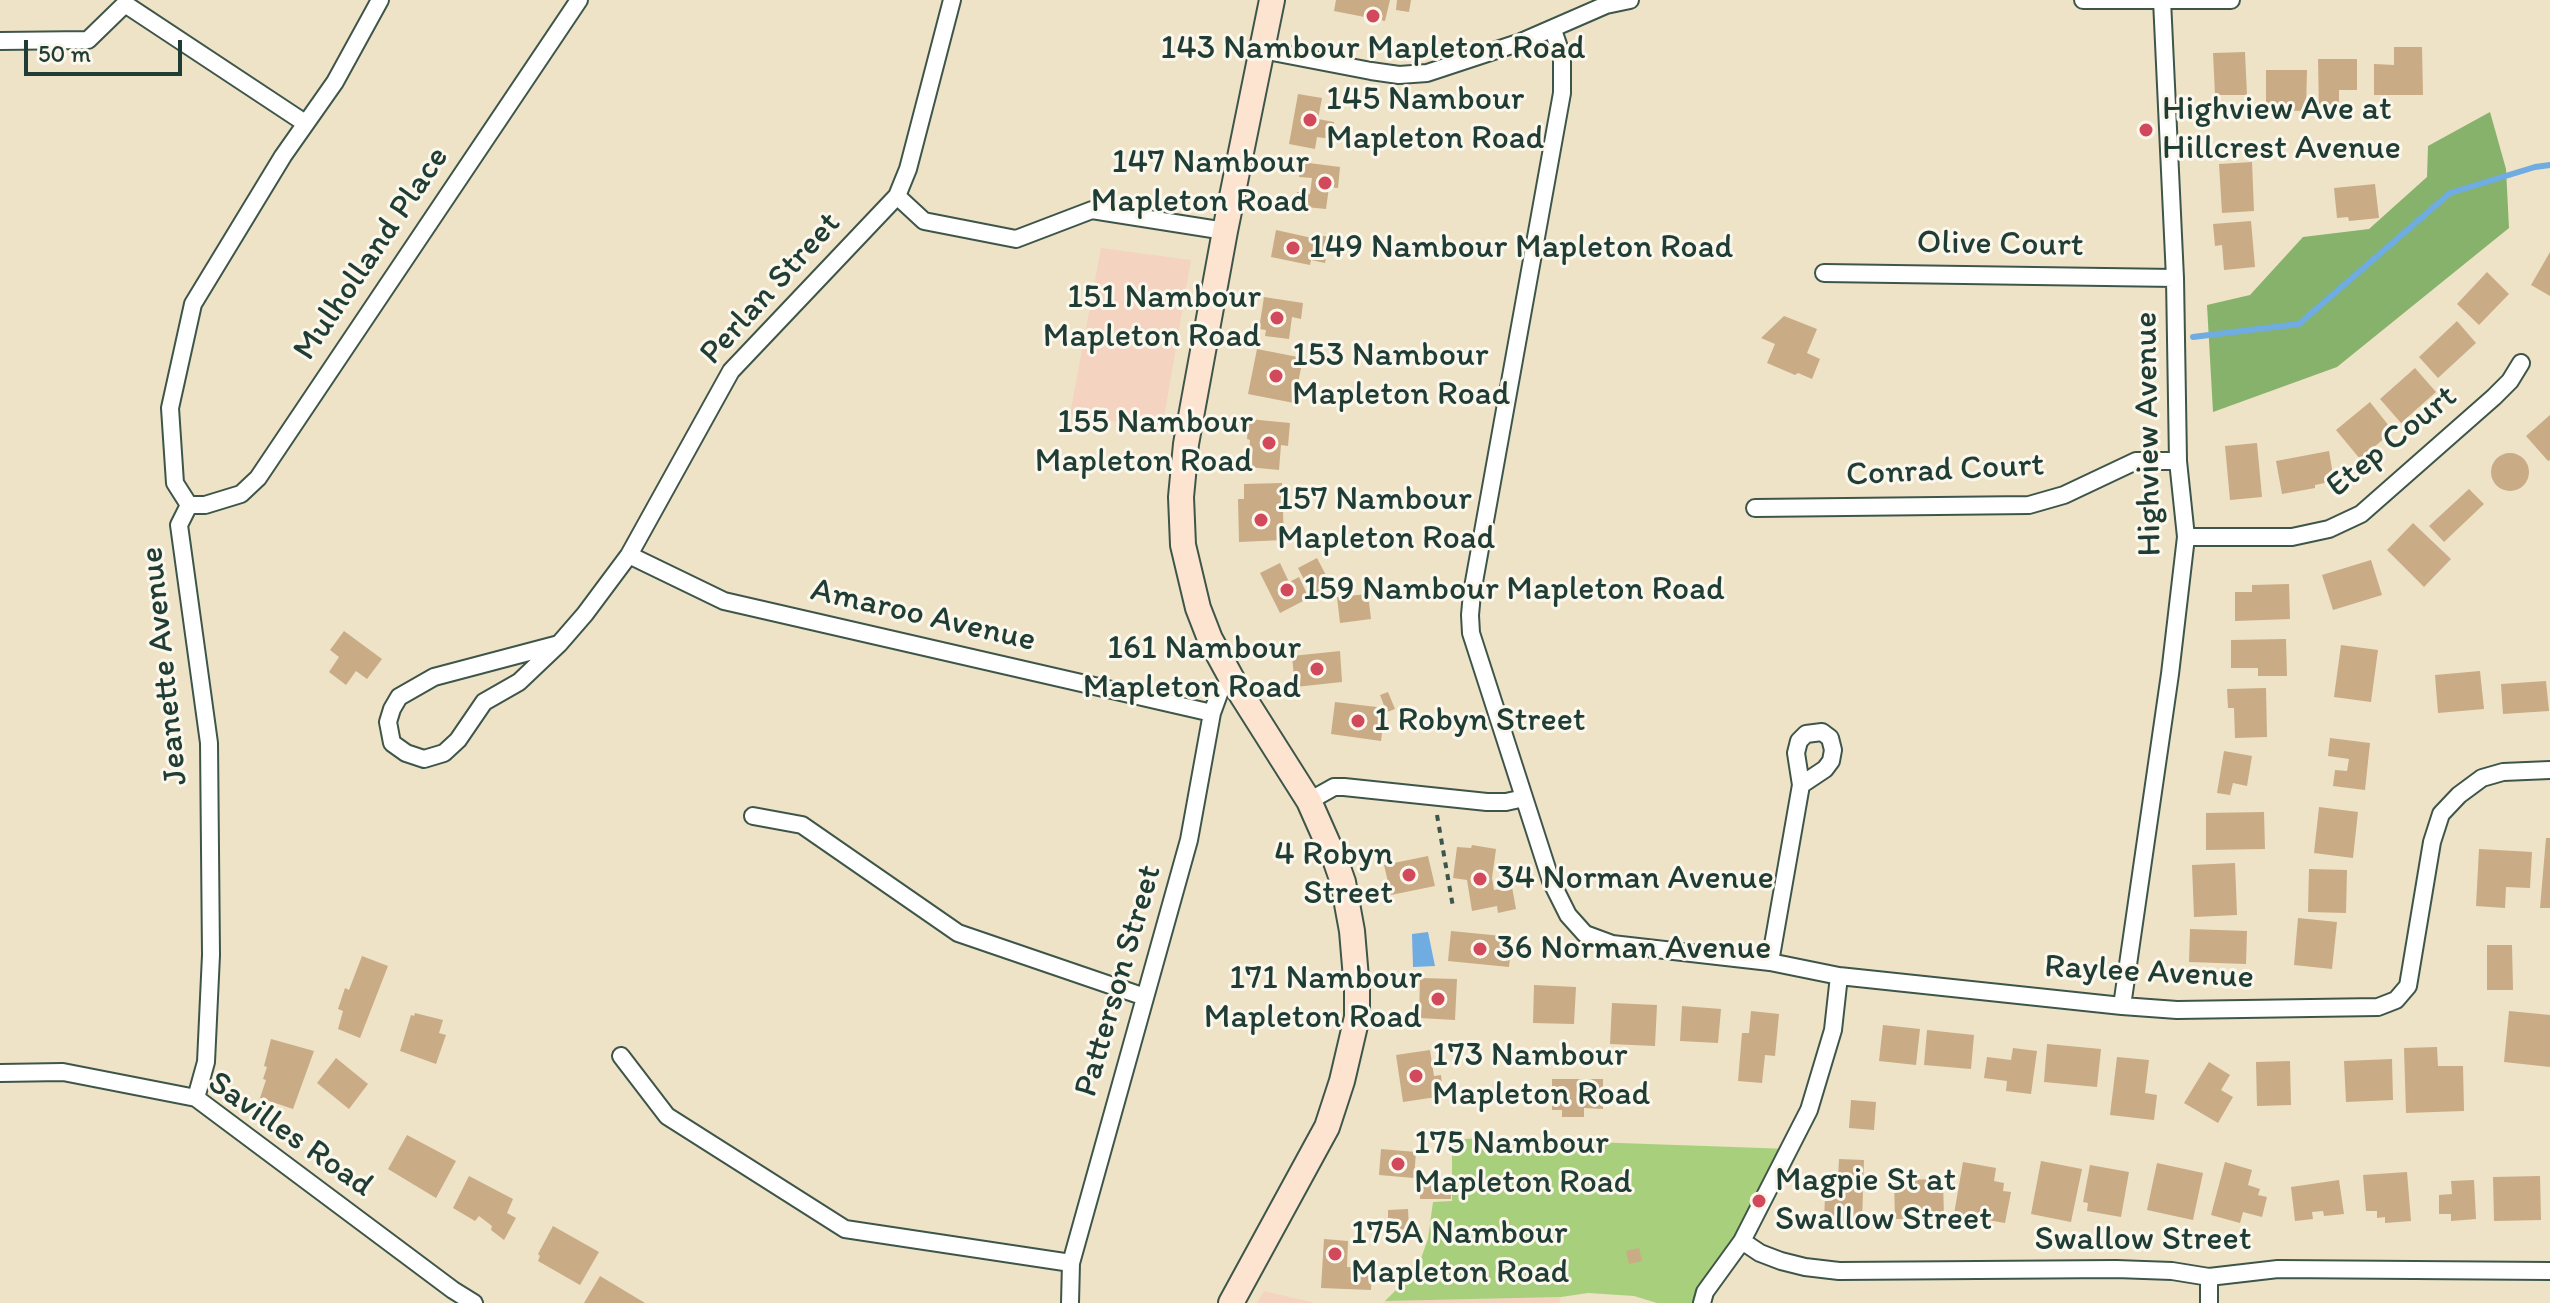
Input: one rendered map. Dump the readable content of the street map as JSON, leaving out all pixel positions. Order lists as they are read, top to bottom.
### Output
{
  "streets": {
    "street": [
      "Olive Court",
      "Mulholland Place",
      "Perlan Street",
      "Highview Avenue",
      "Etep Court",
      "Conrad Court",
      "Amaroo Avenue",
      "Jeanette Avenue",
      "Raylee Avenue",
      "Patterson Street",
      "Savilles Road",
      "Swallow Street"
    ]
  },
  "crossings": [
    ["Olive Court", "Highview Avenue"],
    ["Mulholland Place", "Jeanette Avenue"],
    ["Perlan Street", "Amaroo Avenue"],
    ["Highview Avenue", "Etep Court"],
    ["Highview Avenue", "Conrad Court"],
    ["Highview Avenue", "Raylee Avenue"],
    ["Amaroo Avenue", "Patterson Street"],
    ["Jeanette Avenue", "Savilles Road"]
  ],
  "places": [
    "143 Nambour Mapleton Road",
    "145 Nambour Mapleton Road",
    "Highview Ave at Hillcrest Avenue",
    "147 Nambour Mapleton Road",
    "149 Nambour Mapleton Road",
    "151 Nambour Mapleton Road",
    "153 Nambour Mapleton Road",
    "155 Nambour Mapleton Road",
    "157 Nambour Mapleton Road",
    "159 Nambour Mapleton Road",
    "161 Nambour Mapleton Road",
    "1 Robyn Street",
    "4 Robyn Street",
    "34 Norman Avenue",
    "36 Norman Avenue",
    "171 Nambour Mapleton Road",
    "173 Nambour Mapleton Road",
    "175 Nambour Mapleton Road",
    "Magpie St at Swallow Street",
    "175A Nambour Mapleton Road"
  ],
  "scale_bar": "50 m"
}
